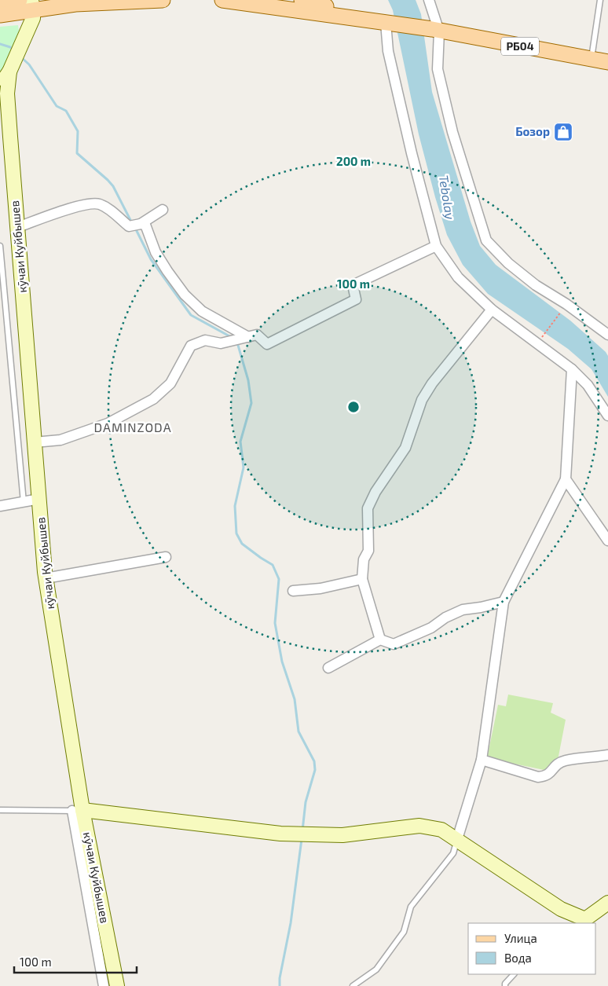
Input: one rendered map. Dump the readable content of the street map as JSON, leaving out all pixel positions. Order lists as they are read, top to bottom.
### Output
{
  "streets": {
    "main road": ["РБ04", "кӯчаи Куйбышев"]
  },
  "districts": ["DAMINZODA"],
  "water": ["Tebolay"],
  "places": {
    "shop": ["Бозор"]
  },
  "legend": ["Улица", "Вода"],
  "scale_bar": "100 m",
  "rings": ["200 m", "100 m"]
}
